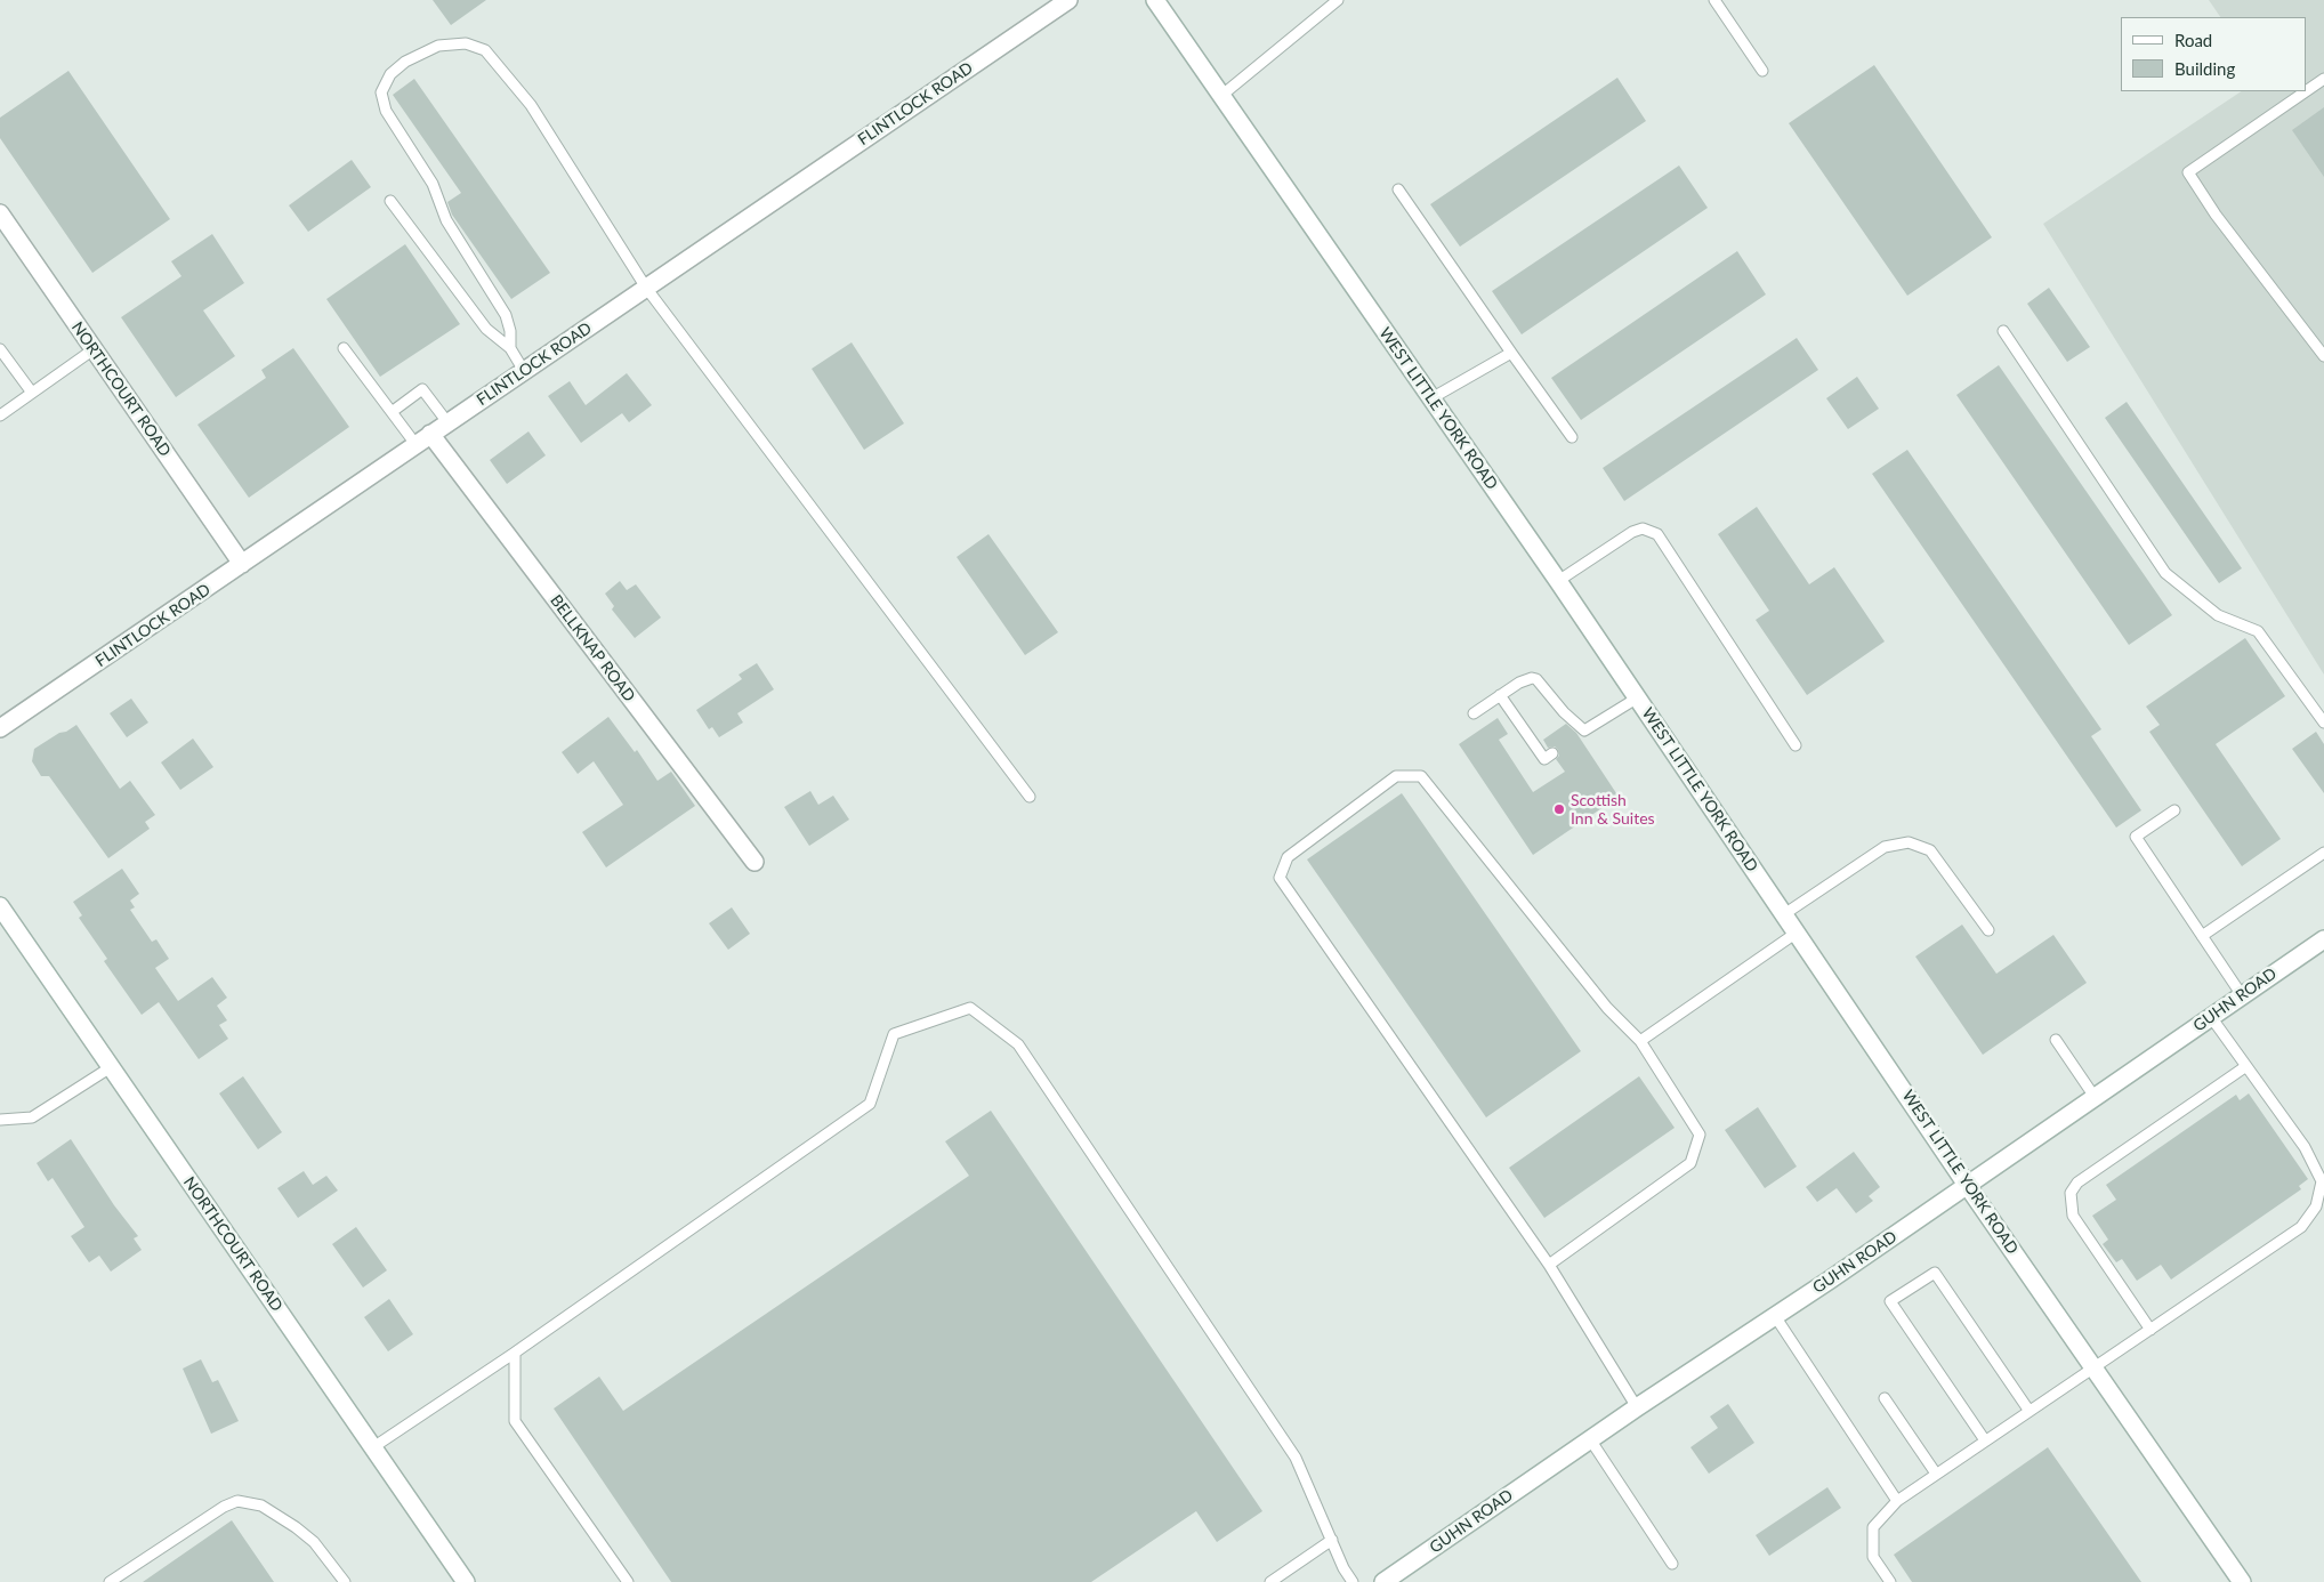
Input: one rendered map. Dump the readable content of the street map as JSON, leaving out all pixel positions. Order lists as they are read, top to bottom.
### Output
{
  "streets": {
    "street": [
      "FLINTLOCK ROAD",
      "NORTHCOURT ROAD",
      "WEST LITTLE YORK ROAD",
      "BELLKNAP ROAD",
      "GUHN ROAD"
    ]
  },
  "crossings": [
    ["FLINTLOCK ROAD", "NORTHCOURT ROAD"],
    ["FLINTLOCK ROAD", "BELLKNAP ROAD"],
    ["WEST LITTLE YORK ROAD", "GUHN ROAD"]
  ],
  "places": ["Scottish Inn & Suites"],
  "legend": ["Road", "Building"]
}
